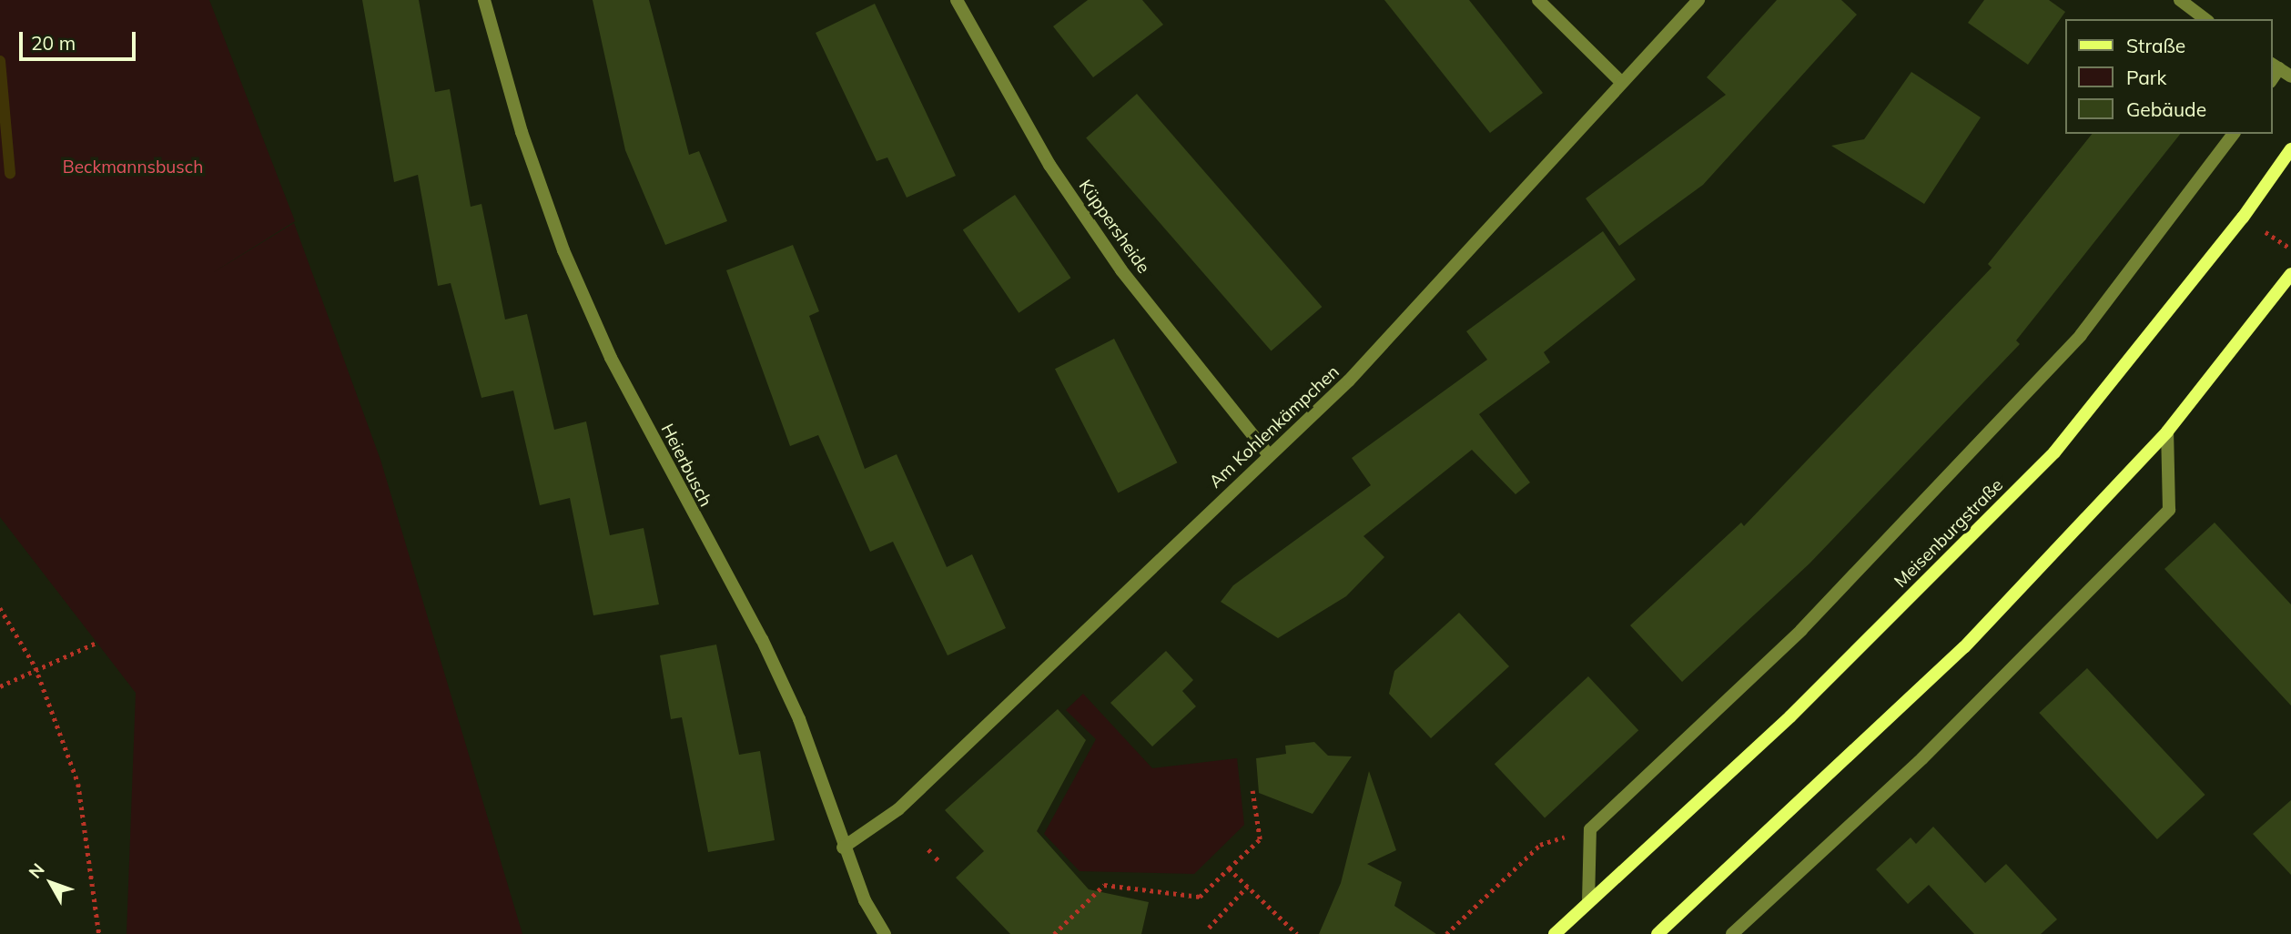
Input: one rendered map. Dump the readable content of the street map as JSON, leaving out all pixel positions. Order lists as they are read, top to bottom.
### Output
{
  "streets": {
    "main road": ["Meisenburgstraße"],
    "street": ["Küppersheide", "Am Kohlenkämpchen", "Heierbusch"]
  },
  "crossings": [
    ["Küppersheide", "Am Kohlenkämpchen"],
    ["Am Kohlenkämpchen", "Heierbusch"]
  ],
  "parks": ["Beckmannsbusch"],
  "legend": ["Straße", "Park", "Gebäude"],
  "scale_bar": "20 m",
  "north": "top left"
}
